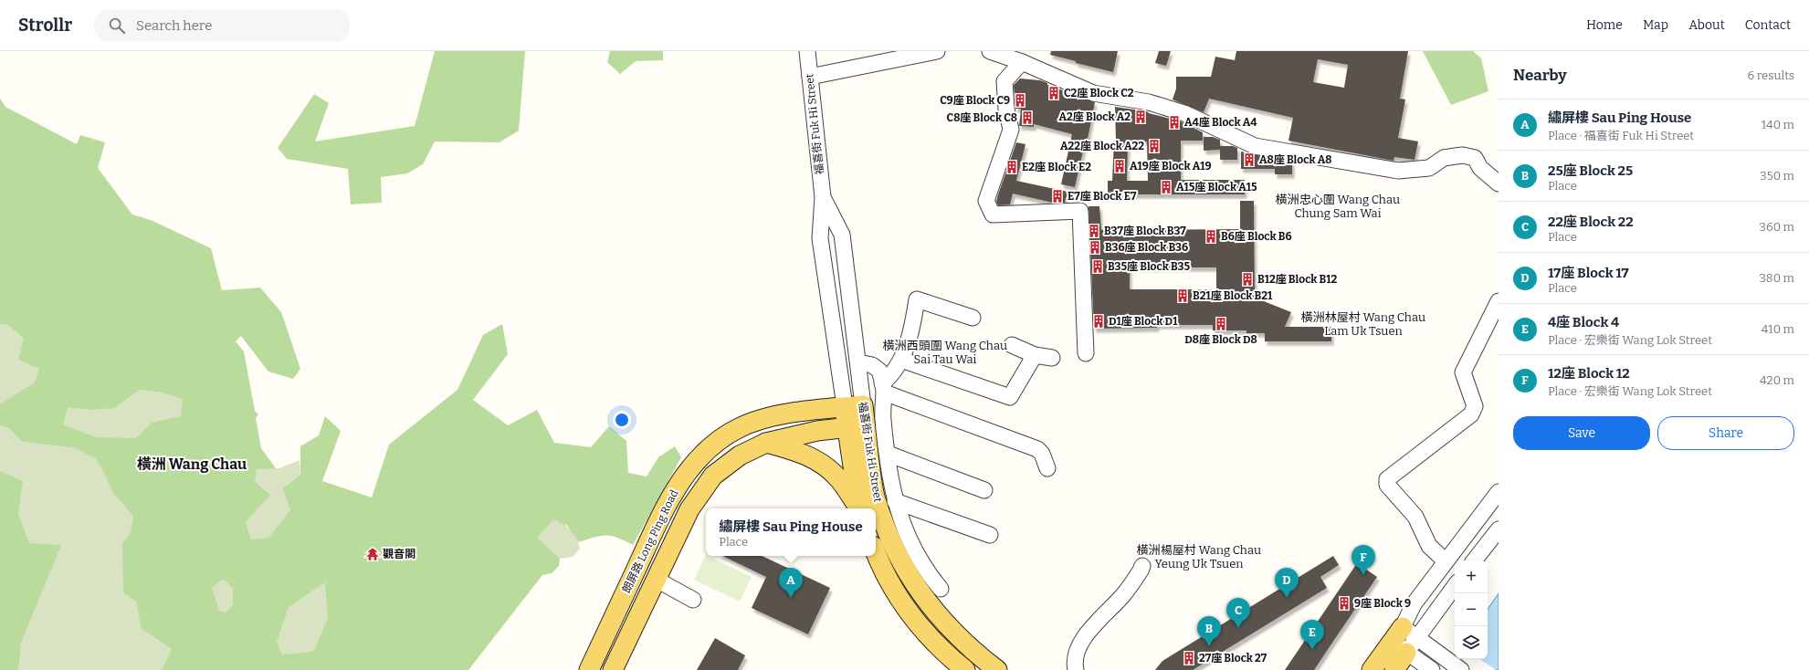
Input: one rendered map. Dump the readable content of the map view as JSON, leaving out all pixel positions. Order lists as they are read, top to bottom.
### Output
{
  "streets": {
    "main road": ["福喜街 Fuk Hi Street", "朗屏路 Long Ping Road"]
  },
  "crossings": [
    ["福喜街 Fuk Hi Street", "朗屏路 Long Ping Road"]
  ],
  "districts": [
    "橫洲忠心圍 Wang Chau Chung Sam Wai",
    "橫洲林屋村 Wang Chau Lam Uk Tsuen",
    "橫洲西頭圍 Wang Chau Sai Tau Wai",
    "橫洲 Wang Chau",
    "橫洲楊屋村 Wang Chau Yeung Uk Tsuen"
  ],
  "places": {
    "building": [
      "C2座 Block C2",
      "C9座 Block C9",
      "A2座 Block A2",
      "C8座 Block C8",
      "A4座 Block A4",
      "A22座 Block A22",
      "A8座 Block A8",
      "A19座 Block A19",
      "E2座 Block E2",
      "A15座 Block A15",
      "E7座 Block E7",
      "B37座 Block B37",
      "B6座 Block B6",
      "B36座 Block B36",
      "B35座 Block B35",
      "B12座 Block B12",
      "B21座 Block B21",
      "D1座 Block D1",
      "D8座 Block D8",
      "9座 Block 9",
      "27座 Block 27"
    ],
    "temple": ["觀音閣"]
  },
  "page": {
    "header": "Strollr",
    "search": "Search here",
    "nav": [
      "Home",
      "Map",
      "About",
      "Contact"
    ],
    "heading": ["Nearby", "6 results"],
    "list": [
      {
        "mark": "A",
        "name": "繡屏樓 Sau Ping House",
        "note": "Place · 福喜街 Fuk Hi Street",
        "value": "140 m"
      },
      {
        "mark": "B",
        "name": "25座 Block 25",
        "note": "Place",
        "value": "350 m"
      },
      {
        "mark": "C",
        "name": "22座 Block 22",
        "note": "Place",
        "value": "360 m"
      },
      {
        "mark": "D",
        "name": "17座 Block 17",
        "note": "Place",
        "value": "380 m"
      },
      {
        "mark": "E",
        "name": "4座 Block 4",
        "note": "Place · 宏樂街 Wang Lok Street",
        "value": "410 m"
      },
      {
        "mark": "F",
        "name": "12座 Block 12",
        "note": "Place · 宏樂街 Wang Lok Street",
        "value": "420 m"
      }
    ],
    "buttons": ["Save", "Share"],
    "popup": ["繡屏樓 Sau Ping House", "Place"],
    "pins": [
      "F",
      "A",
      "D",
      "C",
      "B",
      "E"
    ],
    "map_buttons": ["+", "−"]
  }
}
